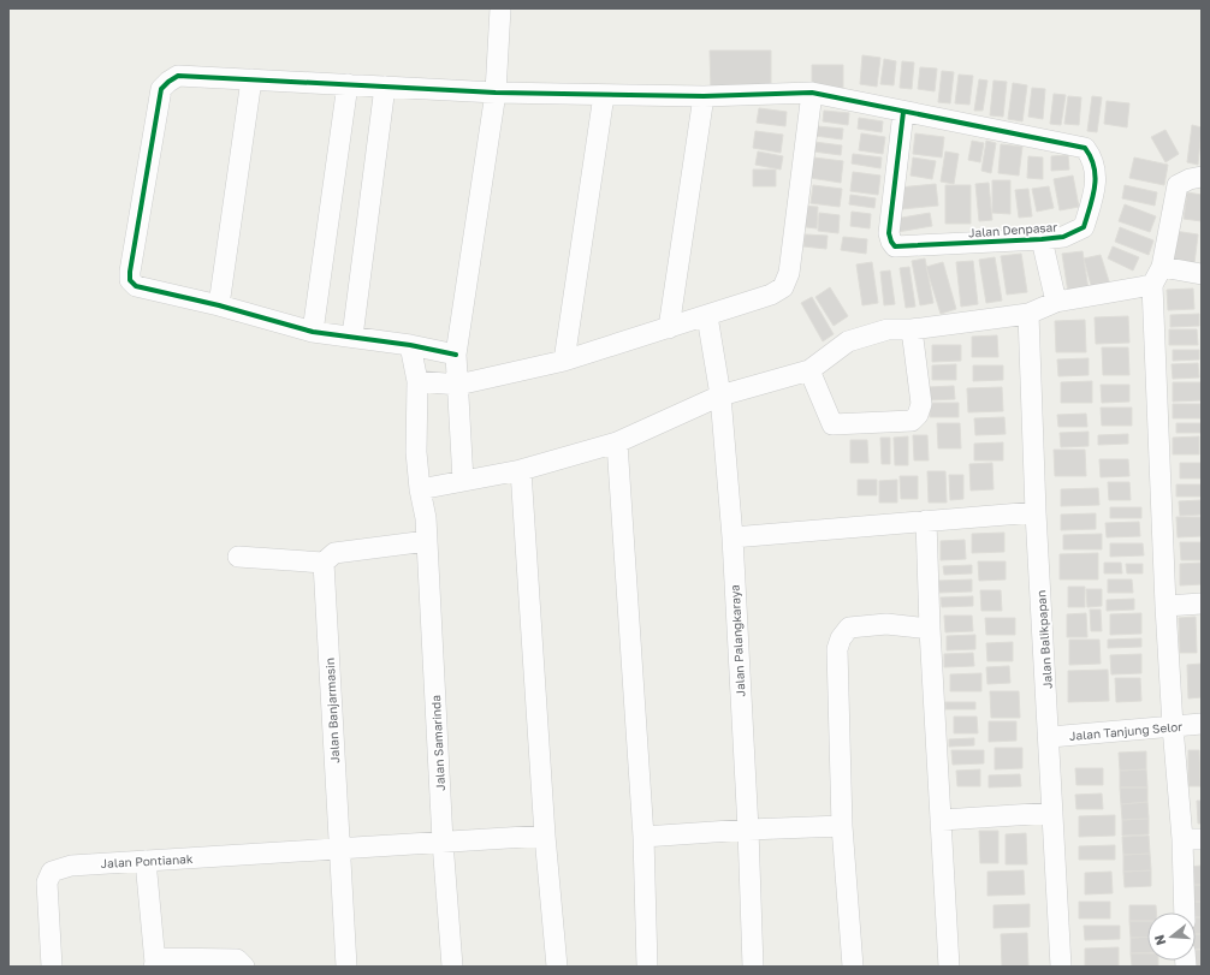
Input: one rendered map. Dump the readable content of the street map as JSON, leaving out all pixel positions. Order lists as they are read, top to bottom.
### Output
{
  "streets": {
    "street": [
      "Jalan Denpasar",
      "Jalan Balikpapan",
      "Jalan Palangkaraya",
      "Jalan Banjarmasin",
      "Jalan Tanjung Selor",
      "Jalan Samarinda",
      "Jalan Pontianak"
    ]
  },
  "crossings": [
    ["Jalan Balikpapan", "Jalan Tanjung Selor"],
    ["Jalan Banjarmasin", "Jalan Pontianak"],
    ["Jalan Samarinda", "Jalan Pontianak"]
  ],
  "north": "left"
}
